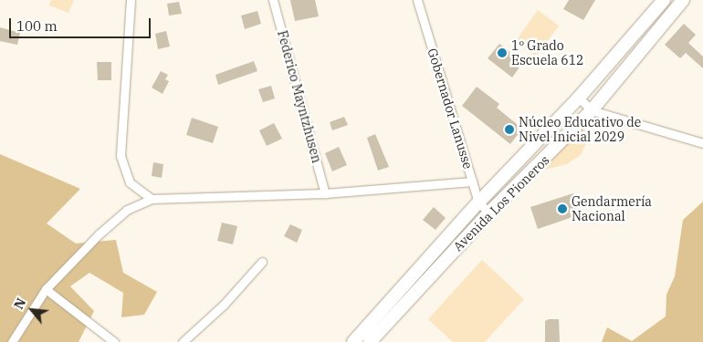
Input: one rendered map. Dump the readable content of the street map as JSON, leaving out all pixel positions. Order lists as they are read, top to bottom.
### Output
{
  "streets": {
    "main road": ["Avenida Los Pioneros"],
    "street": ["Federico Mayntzhusen", "Gobernador Lanusse"]
  },
  "crossings": [
    ["Gobernador Lanusse", "Avenida Los Pioneros"]
  ],
  "places": ["1º Grado Escuela 612", "Núcleo Educativo de Nivel Inicial 2029", "Gendarmería Nacional"],
  "scale_bar": "100 m",
  "north": "top left"
}
